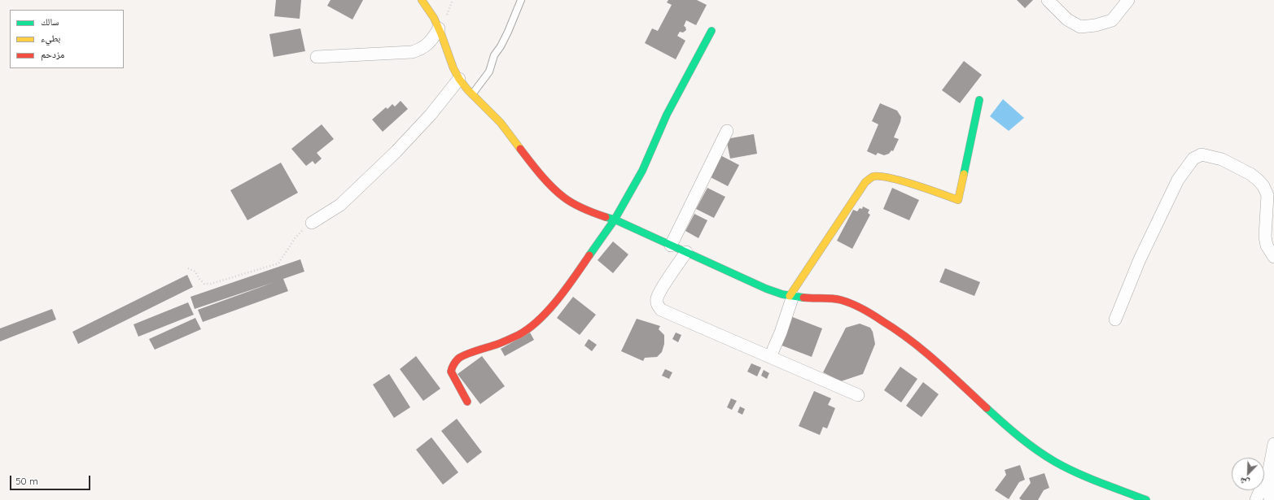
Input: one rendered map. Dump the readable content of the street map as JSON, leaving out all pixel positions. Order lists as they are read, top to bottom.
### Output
{
  "legend": ["سالك", "بطيء", "مزدحم"],
  "scale_bar": "50 m",
  "north": "bottom left"
}
